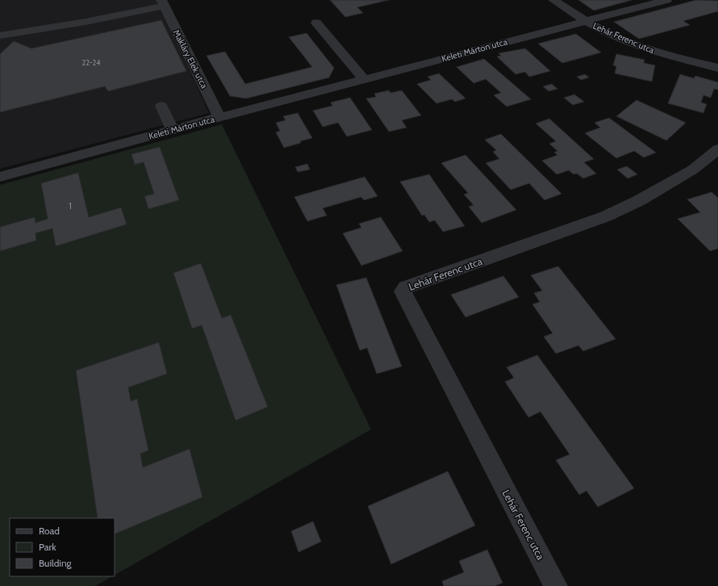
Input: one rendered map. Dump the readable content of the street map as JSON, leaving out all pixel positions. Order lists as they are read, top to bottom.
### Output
{
  "streets": {
    "street": ["Lehár Ferenc utca", "Keleti Márton utca", "Makláry Elek utca"]
  },
  "crossings": [
    ["Lehár Ferenc utca", "Keleti Márton utca"],
    ["Keleti Márton utca", "Makláry Elek utca"]
  ],
  "house_numbers": ["22-24", "1"],
  "legend": ["Road", "Park", "Building"]
}
